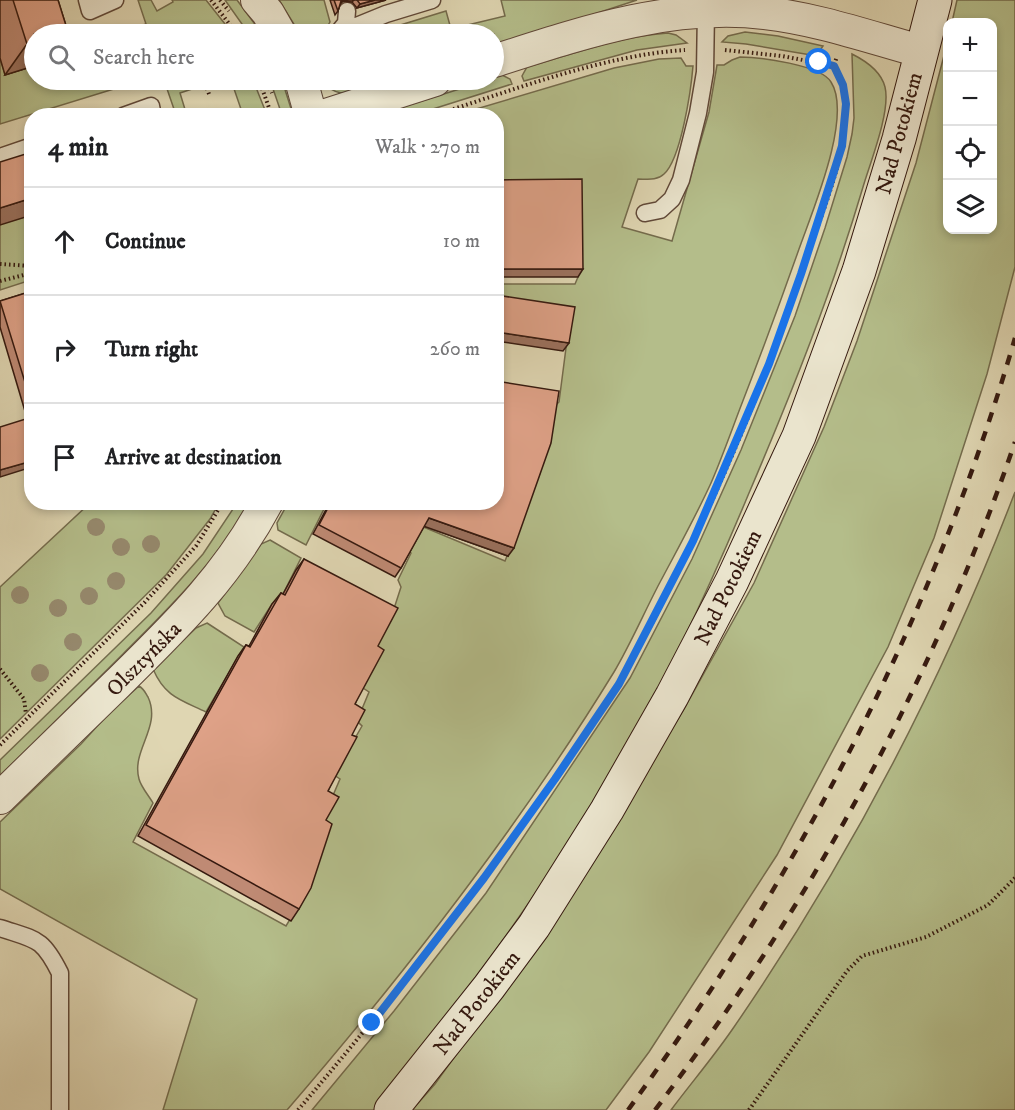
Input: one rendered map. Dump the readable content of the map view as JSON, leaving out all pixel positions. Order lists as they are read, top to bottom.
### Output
{
  "streets": {
    "main road": ["Nad Potokiem"],
    "street": ["Olsztyńska"]
  },
  "page": {
    "map_buttons": ["+", "−"],
    "search": "Search here",
    "heading": ["4 min", "Walk · 270 m"],
    "list": [
      ["Continue", "10 m"],
      ["Turn right", "260 m"],
      "Arrive at destination"
    ]
  }
}
